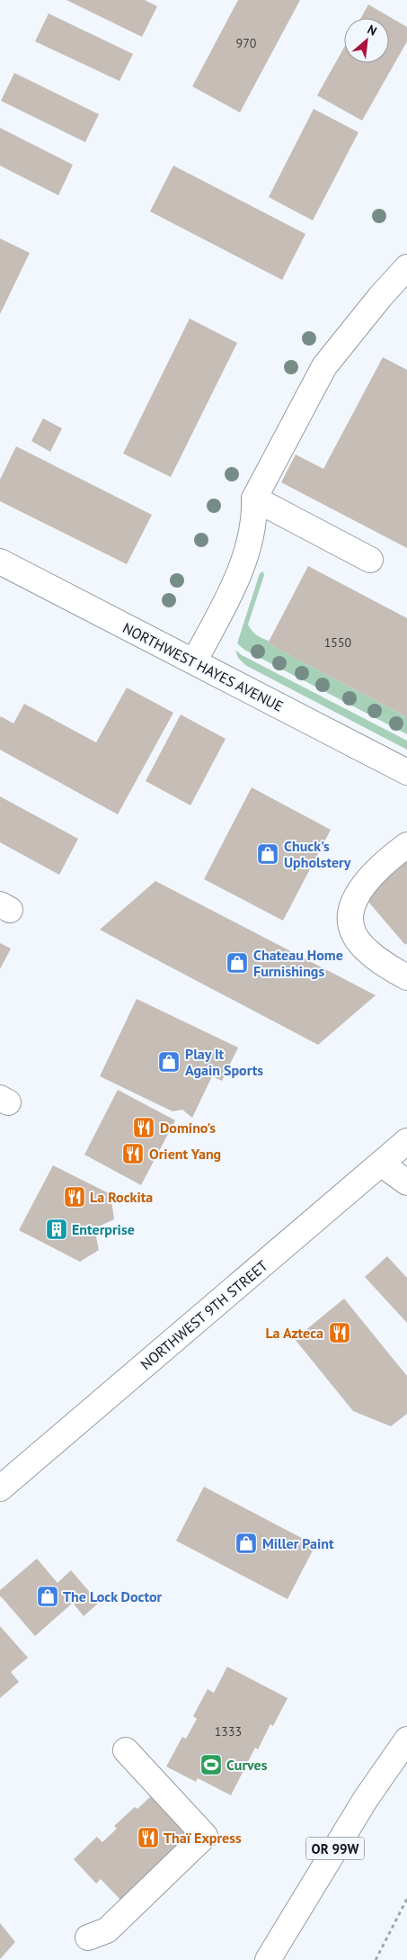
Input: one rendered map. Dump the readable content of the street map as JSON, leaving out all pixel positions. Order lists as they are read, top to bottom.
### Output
{
  "streets": {
    "main road": ["NORTHWEST HAYES AVENUE", "NORTHWEST 9TH STREET", "OR 99W"]
  },
  "places": {
    "shop": [
      "Chuck's Upholstery",
      "Chateau Home Furnishings",
      "Play It Again Sports",
      "Miller Paint",
      "The Lock Doctor"
    ],
    "restaurant": [
      "Domino's",
      "Orient Yang",
      "La Rockita",
      "La Azteca",
      "Thaï Express"
    ],
    "building": ["Enterprise"],
    "sports": ["Curves"]
  },
  "house_numbers": ["970", "1550", "1333"],
  "north": "top right"
}
